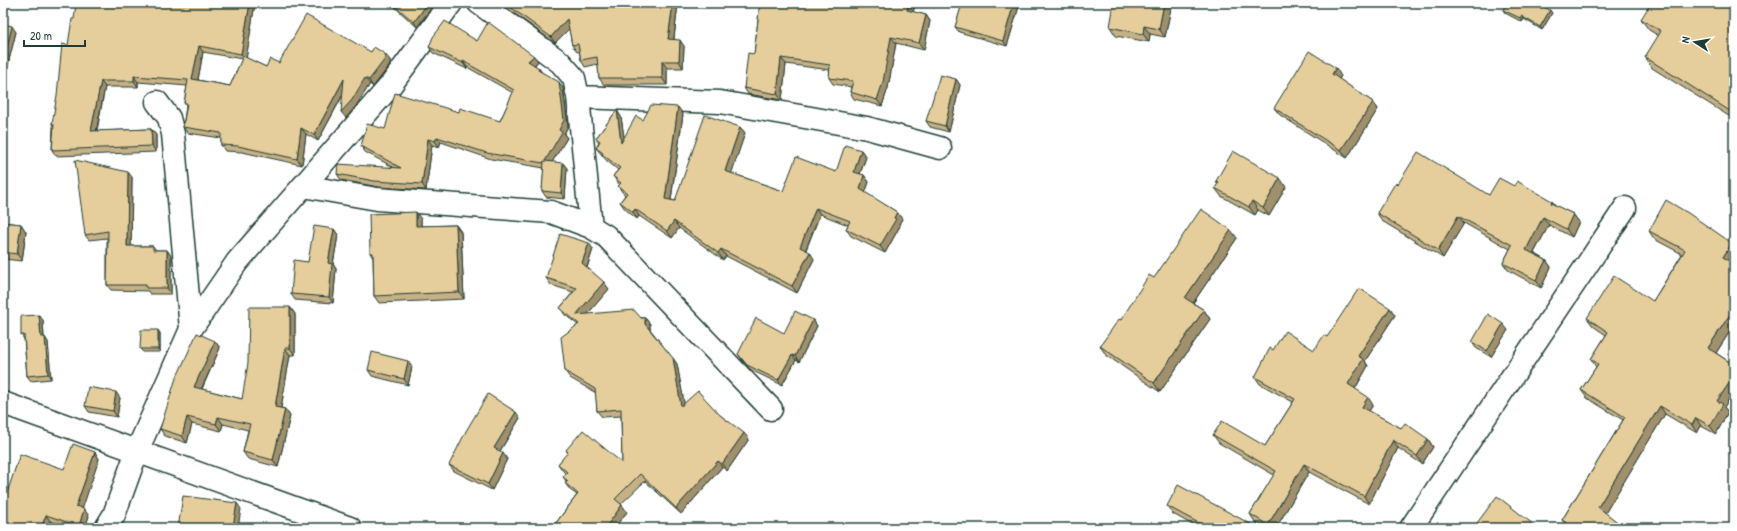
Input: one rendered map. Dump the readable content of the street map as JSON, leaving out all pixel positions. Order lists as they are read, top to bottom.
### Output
{
  "scale_bar": "20 m",
  "north": "left"
}
